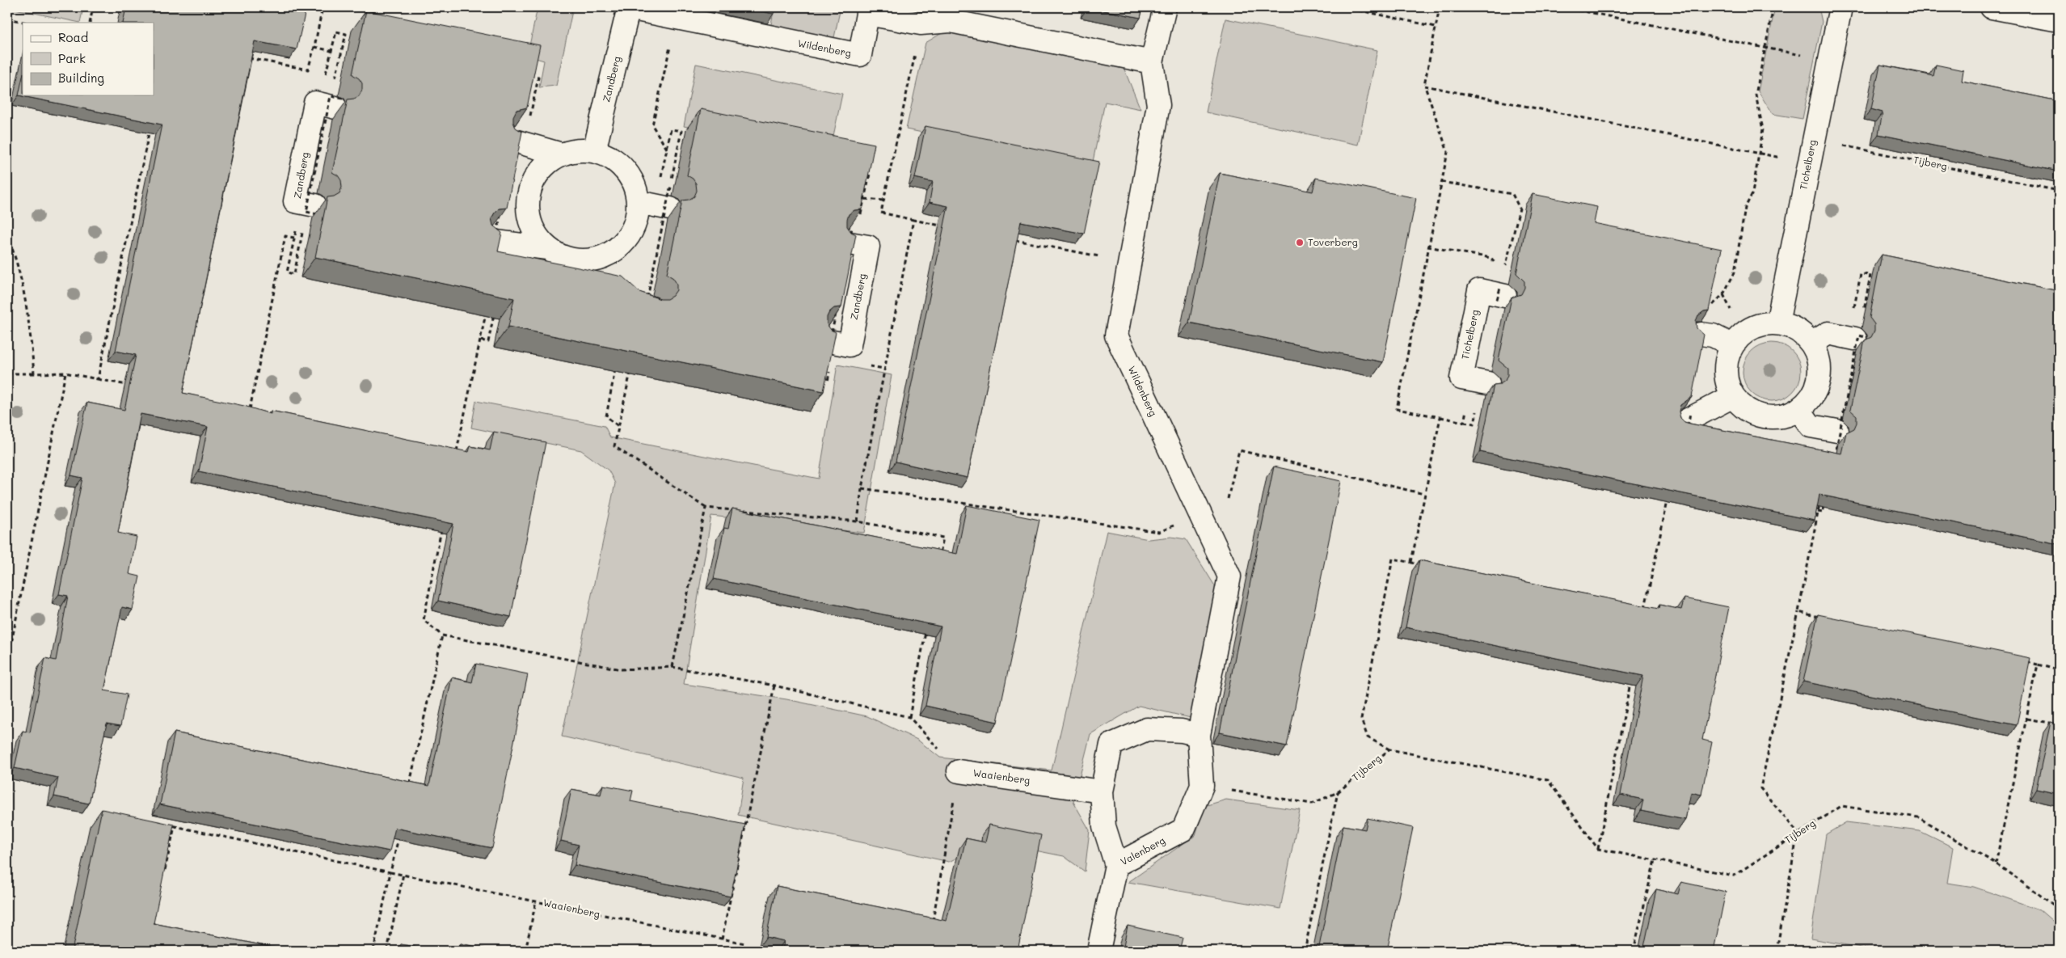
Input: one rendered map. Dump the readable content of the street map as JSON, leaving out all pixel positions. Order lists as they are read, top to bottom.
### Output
{
  "streets": {
    "street": [
      "Wildenberg",
      "Zandberg",
      "Tichelberg",
      "Waaienberg",
      "Valenberg"
    ],
    "path": ["Tijberg"]
  },
  "crossings": [
    ["Wildenberg", "Zandberg"],
    ["Tijberg", "Tichelberg"],
    ["Tijberg", "Valenberg"]
  ],
  "places": ["Toverberg"],
  "legend": ["Road", "Park", "Building"]
}
